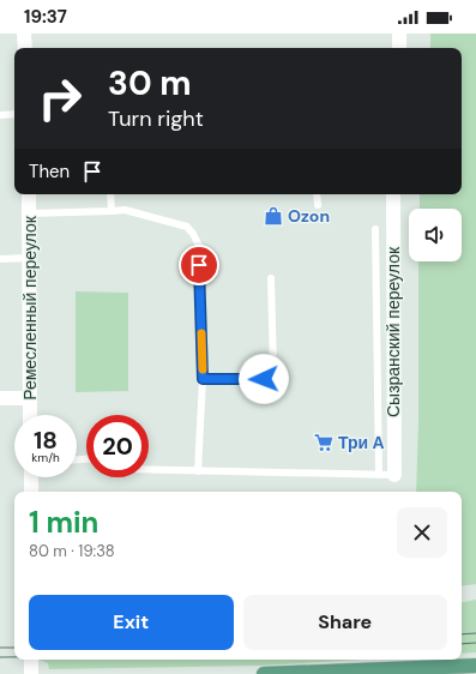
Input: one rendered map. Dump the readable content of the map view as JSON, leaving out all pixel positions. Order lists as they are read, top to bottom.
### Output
{
  "streets": {
    "street": ["Ремесленный переулок", "Сызранский переулок"]
  },
  "places": {
    "shop": ["Ozon"],
    "supermarket": ["Три А"]
  },
  "page": {
    "status": "19:37",
    "turn": ["30 m", "Turn right"],
    "then": "Then",
    "speed": "18 km/h",
    "limit": "20",
    "heading": ["1 min", "80 m · 19:38"],
    "buttons": ["Exit", "Share"]
  }
}
